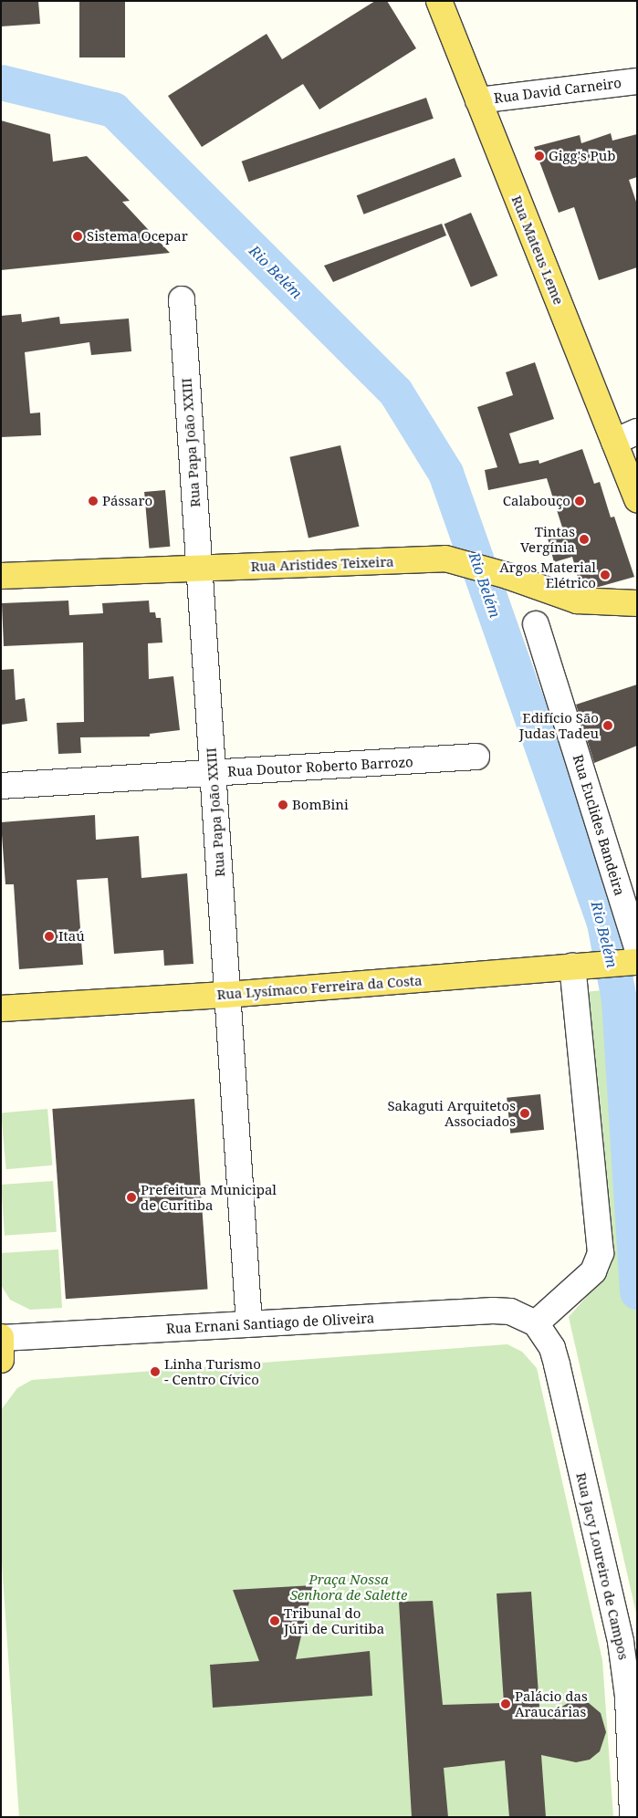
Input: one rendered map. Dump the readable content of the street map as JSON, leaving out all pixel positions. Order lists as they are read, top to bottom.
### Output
{
  "streets": {
    "main road": ["Rua Mateus Leme", "Rua Aristides Teixeira", "Rua Lysímaco Ferreira da Costa"],
    "street": [
      "Rua David Carneiro",
      "Rua Papa João XXIII",
      "Rua Doutor Roberto Barrozo",
      "Rua Euclides Bandeira",
      "Rua Ernani Santiago de Oliveira",
      "Rua Jacy Loureiro de Campos"
    ]
  },
  "crossings": [
    ["Rua David Carneiro", "Rua Mateus Leme"],
    ["Rua Papa João XXIII", "Rua Aristides Teixeira"],
    ["Rua Papa João XXIII", "Rua Doutor Roberto Barrozo"],
    ["Rua Papa João XXIII", "Rua Lysímaco Ferreira da Costa"],
    ["Rua Papa João XXIII", "Rua Ernani Santiago de Oliveira"],
    ["Rua Euclides Bandeira", "Rua Lysímaco Ferreira da Costa"],
    ["Rua Ernani Santiago de Oliveira", "Rua Jacy Loureiro de Campos"]
  ],
  "water": ["Rio Belém"],
  "parks": ["Praça Nossa Senhora de Salette"],
  "places": [
    "Gigg's Pub",
    "Sistema Ocepar",
    "Pássaro",
    "Calabouço",
    "Tintas Vergínia",
    "Argos Material Elétrico",
    "Edifício São Judas Tadeu",
    "BomBini",
    "Itaú",
    "Sakaguti Arquitetos Associados",
    "Prefeitura Municipal de Curitiba",
    "Linha Turismo - Centro Cívico",
    "Tribunal do Júri de Curitiba",
    "Palácio das Araucárias"
  ]
}
